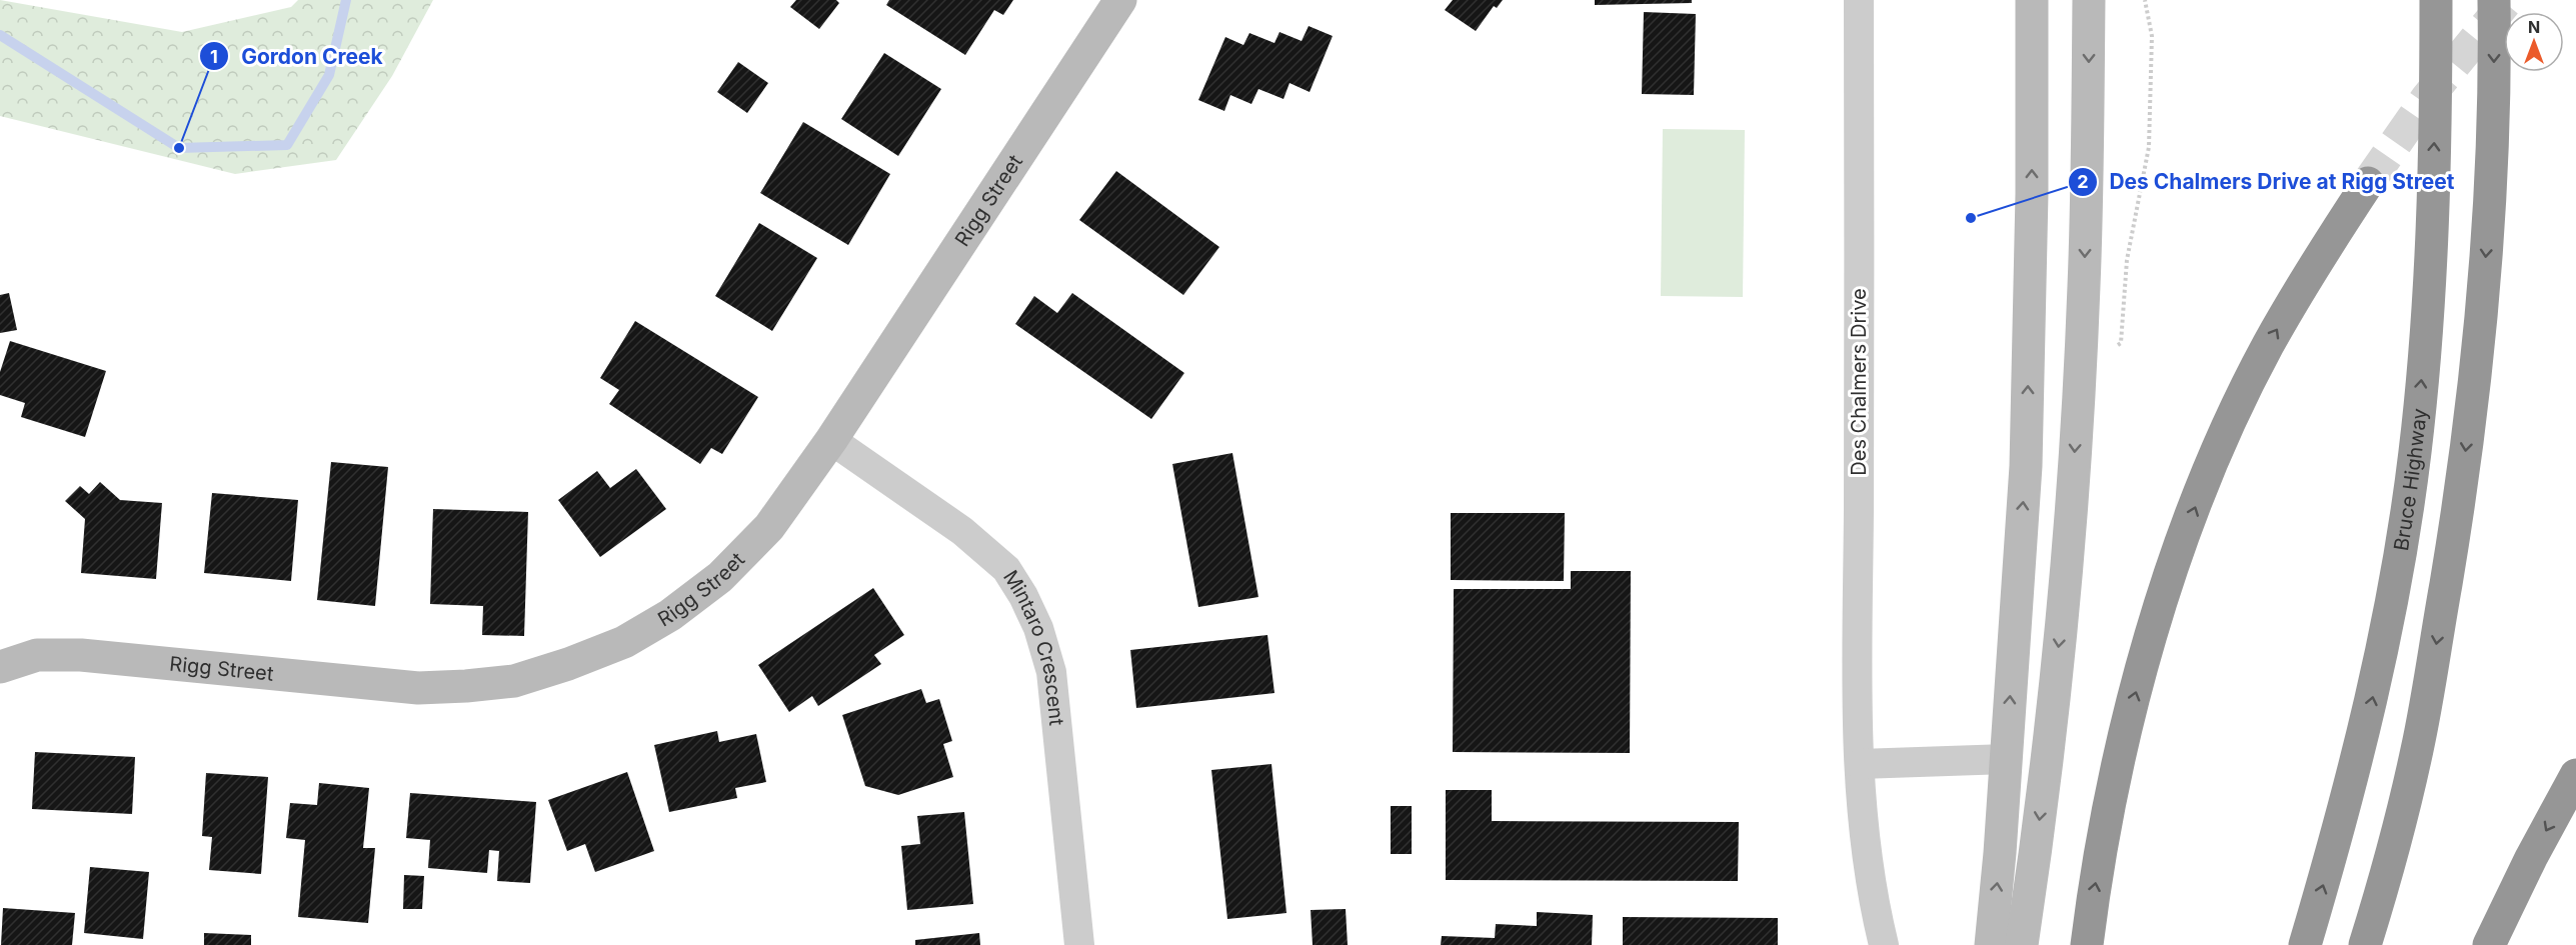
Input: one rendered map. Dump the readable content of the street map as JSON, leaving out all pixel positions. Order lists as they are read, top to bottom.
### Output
{
  "streets": {
    "highway": ["Bruce Highway"],
    "main road": ["Rigg Street"],
    "street": ["Des Chalmers Drive", "Mintaro Crescent"]
  },
  "crossings": [
    ["Rigg Street", "Mintaro Crescent"]
  ],
  "places": ["Gordon Creek", "Des Chalmers Drive at Rigg Street"],
  "north": "top"
}
